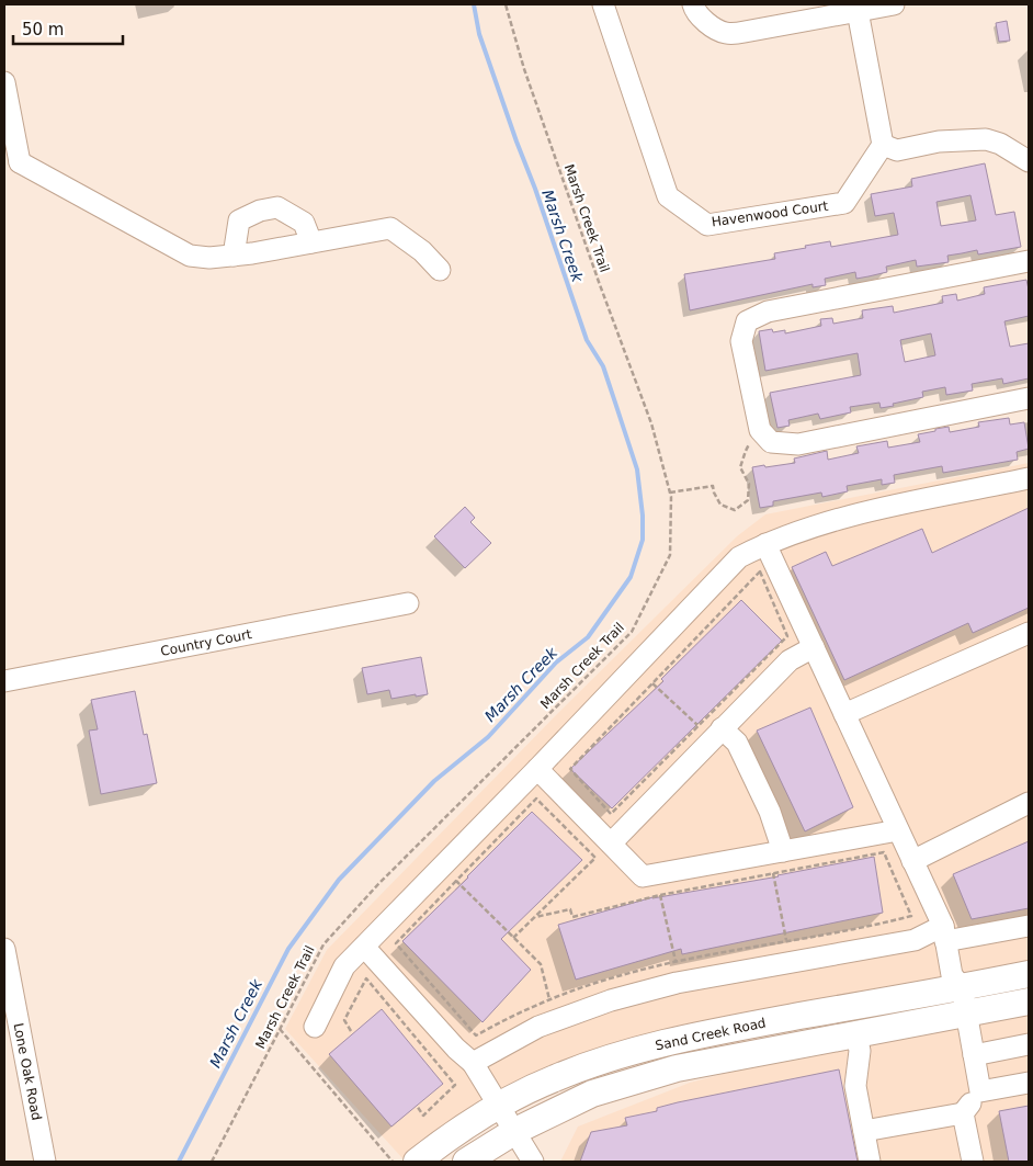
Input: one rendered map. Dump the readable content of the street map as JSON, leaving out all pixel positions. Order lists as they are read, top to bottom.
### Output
{
  "streets": {
    "main road": ["Sand Creek Road"],
    "street": ["Havenwood Court", "Country Court", "Lone Oak Road"],
    "path": ["Marsh Creek Trail"]
  },
  "water": ["Marsh Creek"],
  "scale_bar": "50 m"
}
